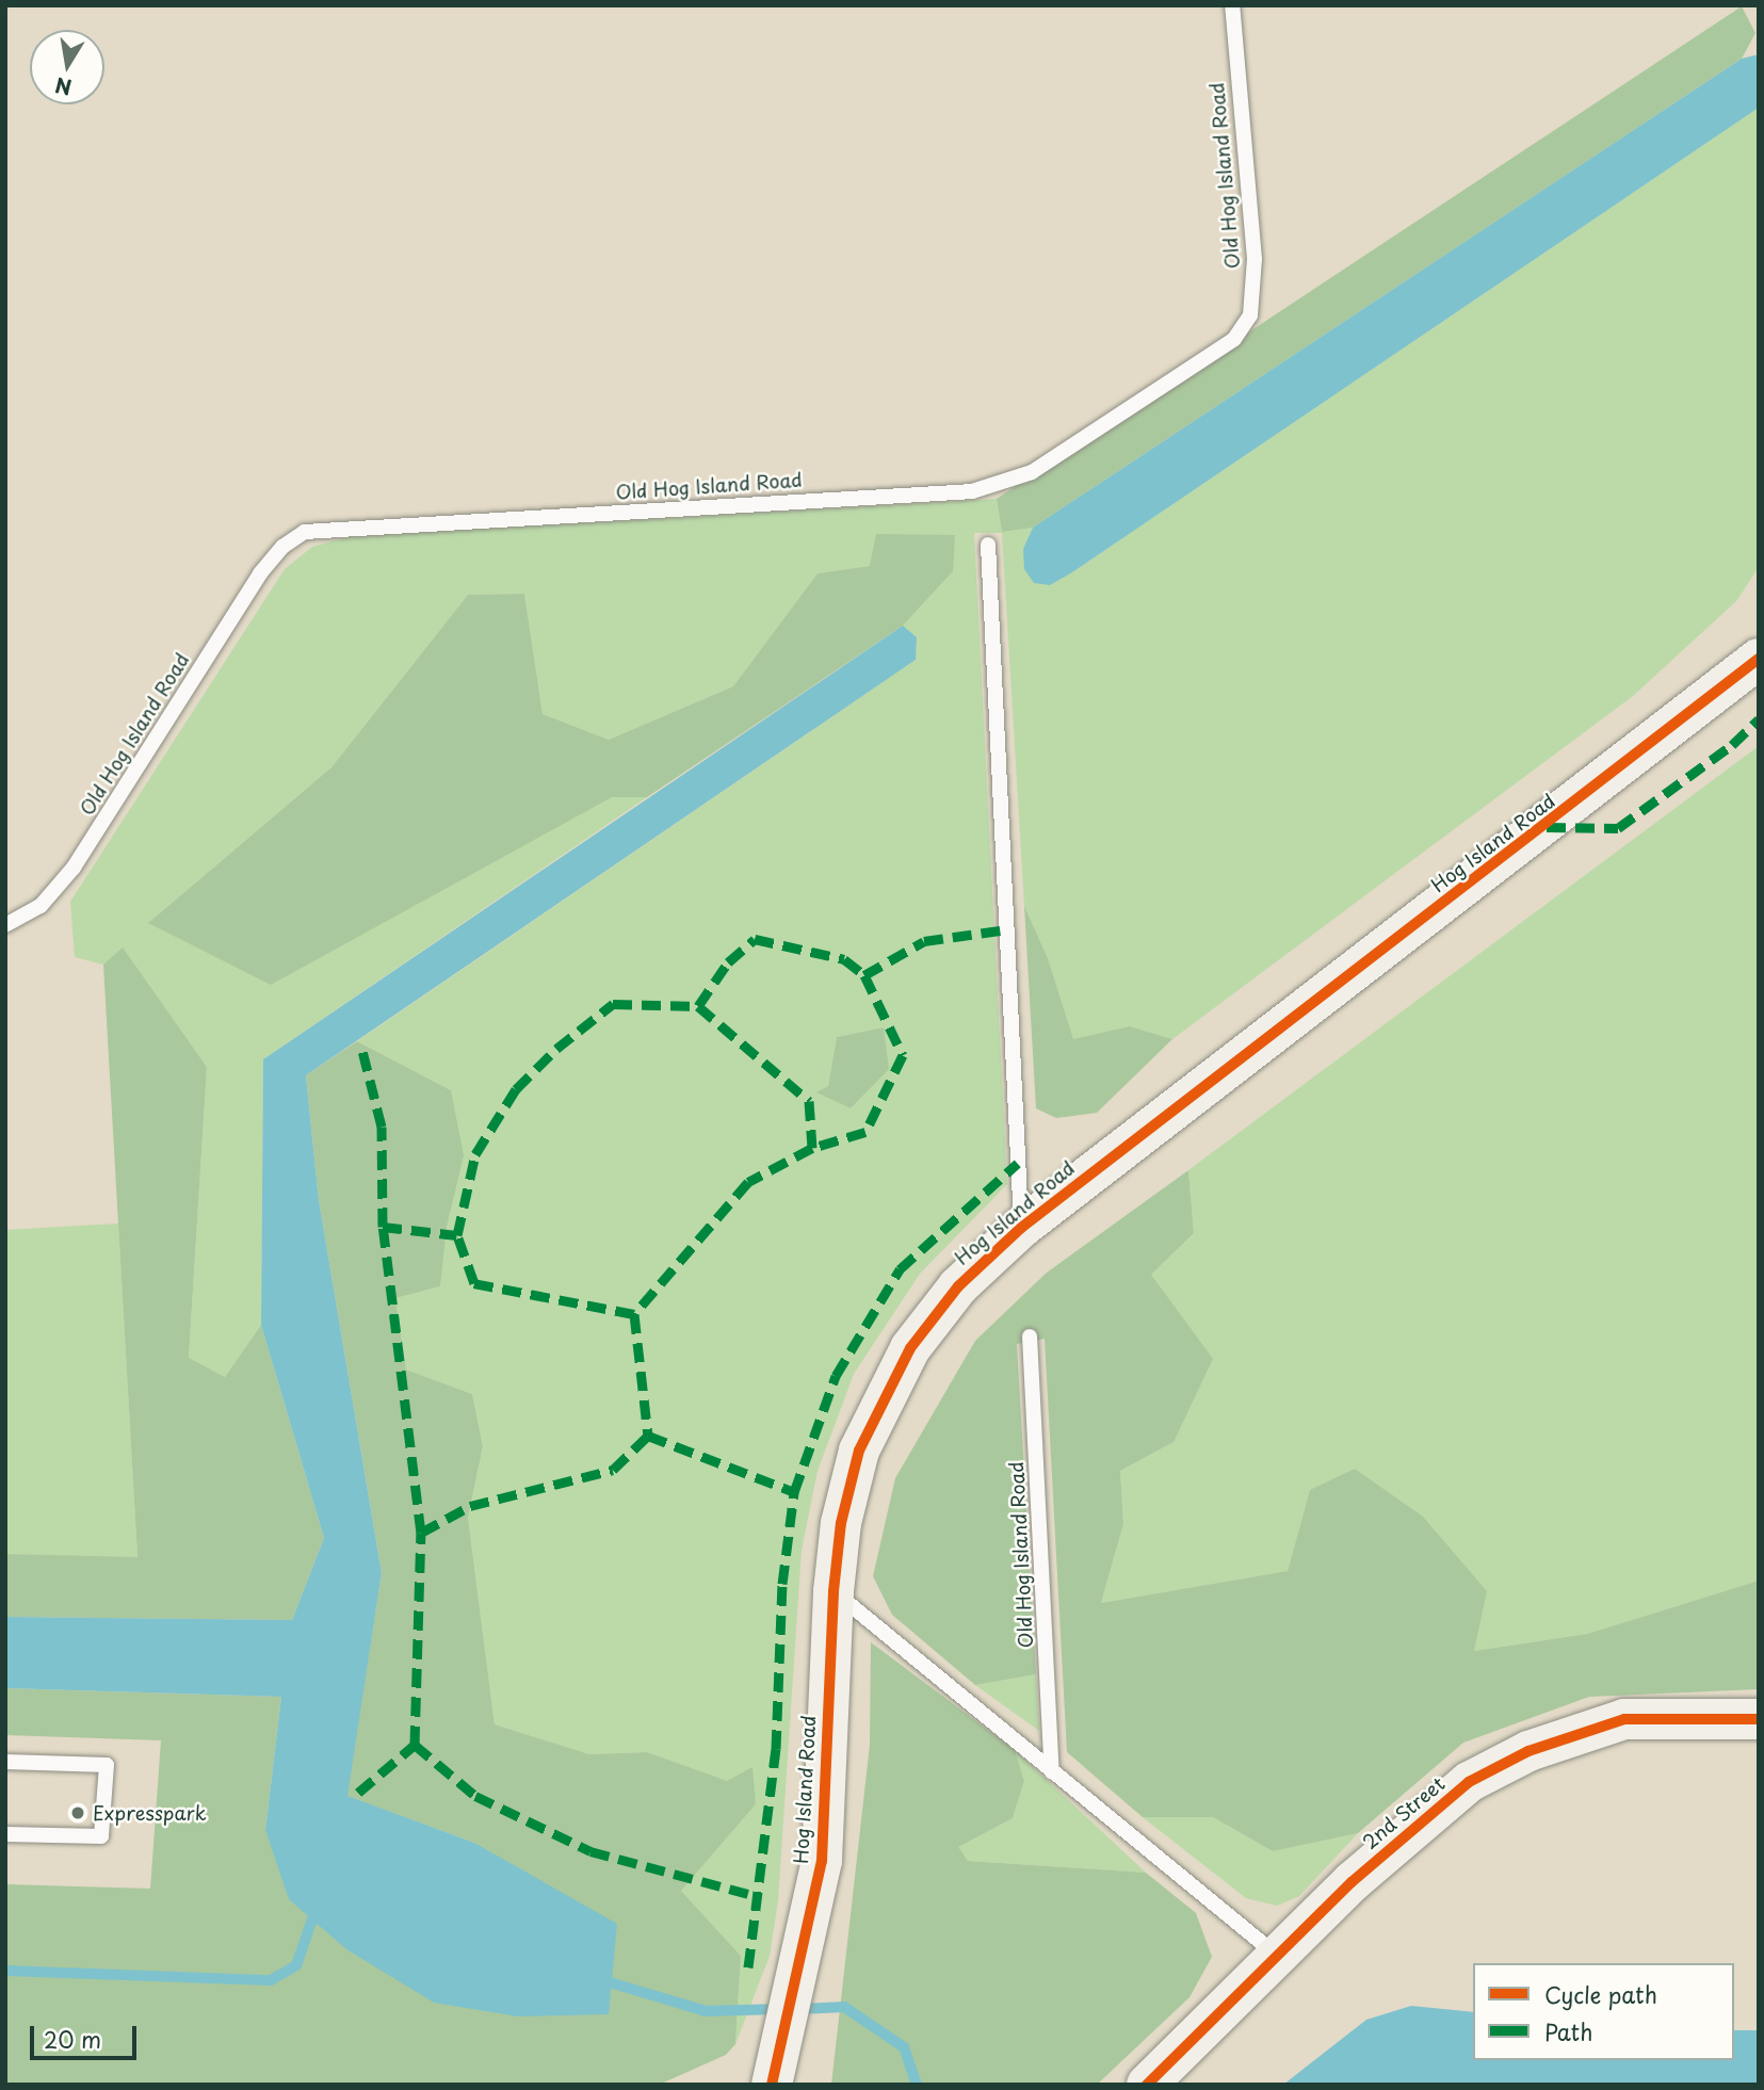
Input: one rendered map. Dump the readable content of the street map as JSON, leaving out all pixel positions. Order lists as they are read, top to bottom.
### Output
{
  "streets": {
    "street": ["Hog Island Road", "2nd Street"],
    "lane": ["Old Hog Island Road"]
  },
  "places": ["Expresspark"],
  "legend": ["Cycle path", "Path"],
  "scale_bar": "20 m",
  "north": "bottom"
}
